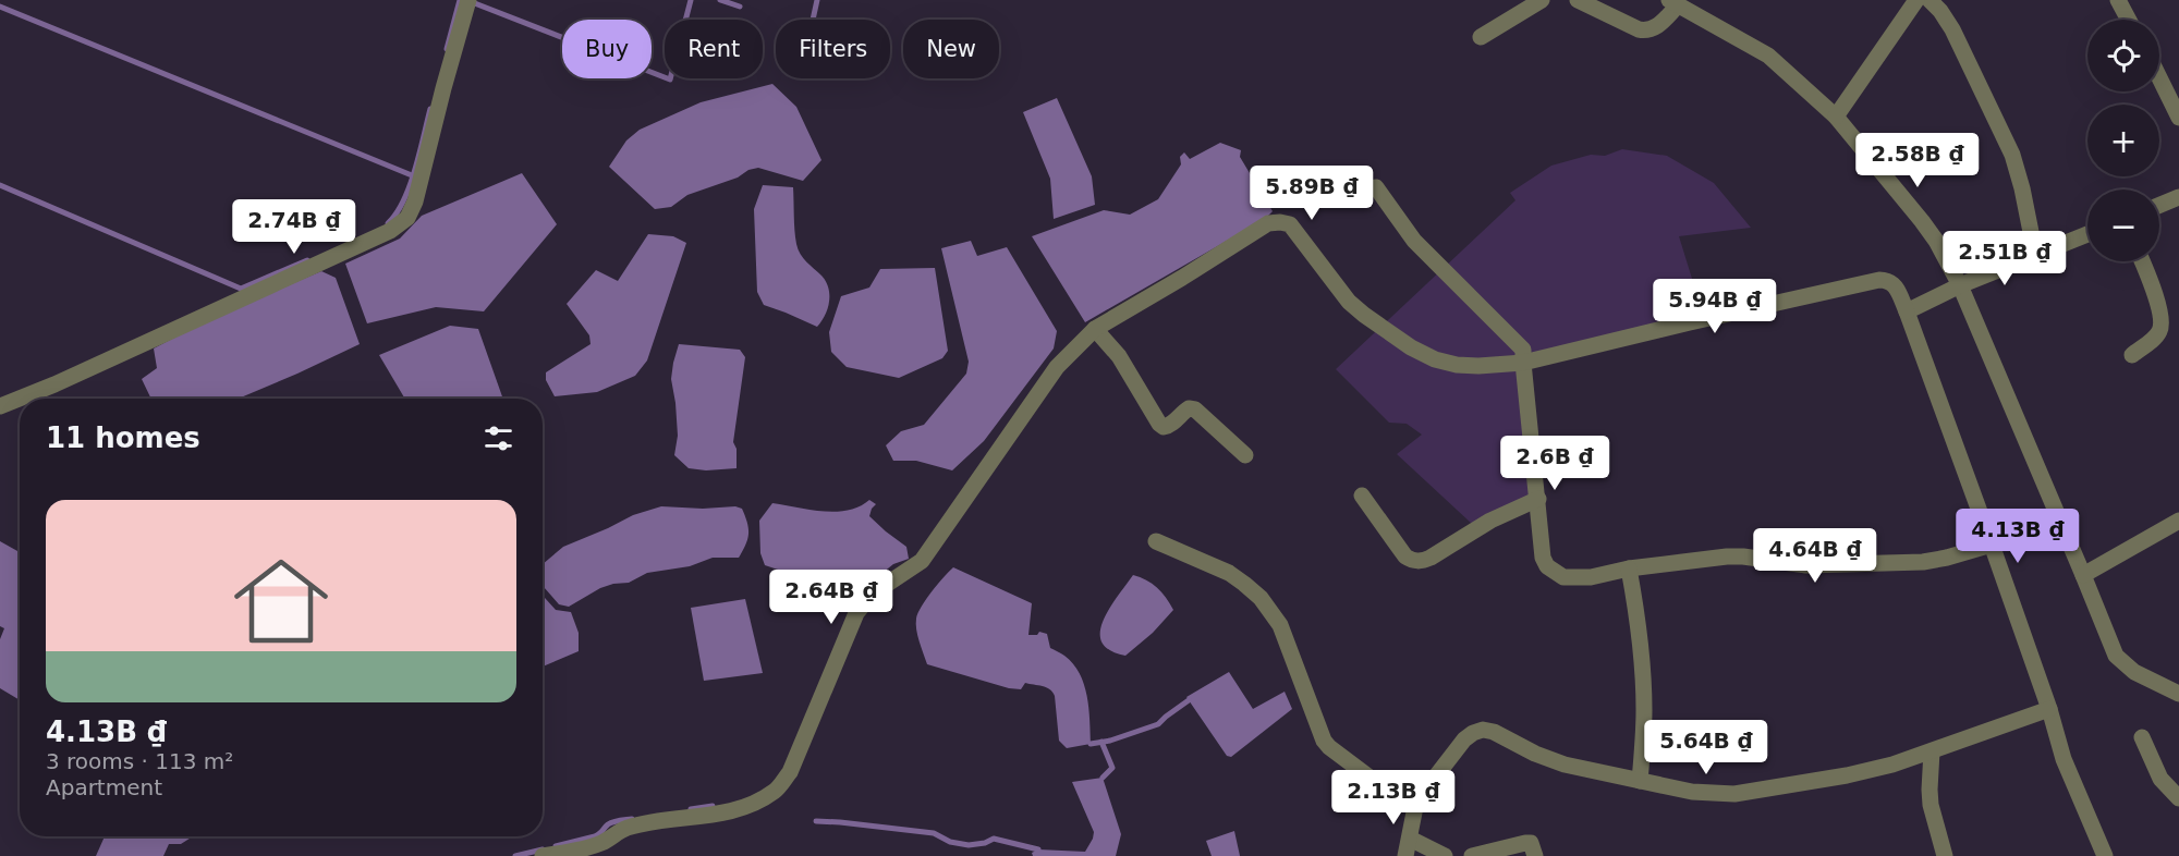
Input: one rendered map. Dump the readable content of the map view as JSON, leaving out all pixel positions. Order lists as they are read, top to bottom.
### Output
{
  "page": {
    "map_buttons": ["+", "−"],
    "chip": [
      "Buy",
      "Rent",
      "Filters",
      "New"
    ],
    "price": [
      "2.58B ₫",
      "5.89B ₫",
      "2.74B ₫",
      "2.51B ₫",
      "5.94B ₫",
      "2.6B ₫",
      "4.13B ₫",
      "4.64B ₫",
      "2.64B ₫",
      "5.64B ₫",
      "2.13B ₫"
    ],
    "heading": "11 homes",
    "list": [
      {
        "name": "4.13B ₫",
        "note": "3 rooms · 113 m² · Apartment"
      }
    ]
  }
}
